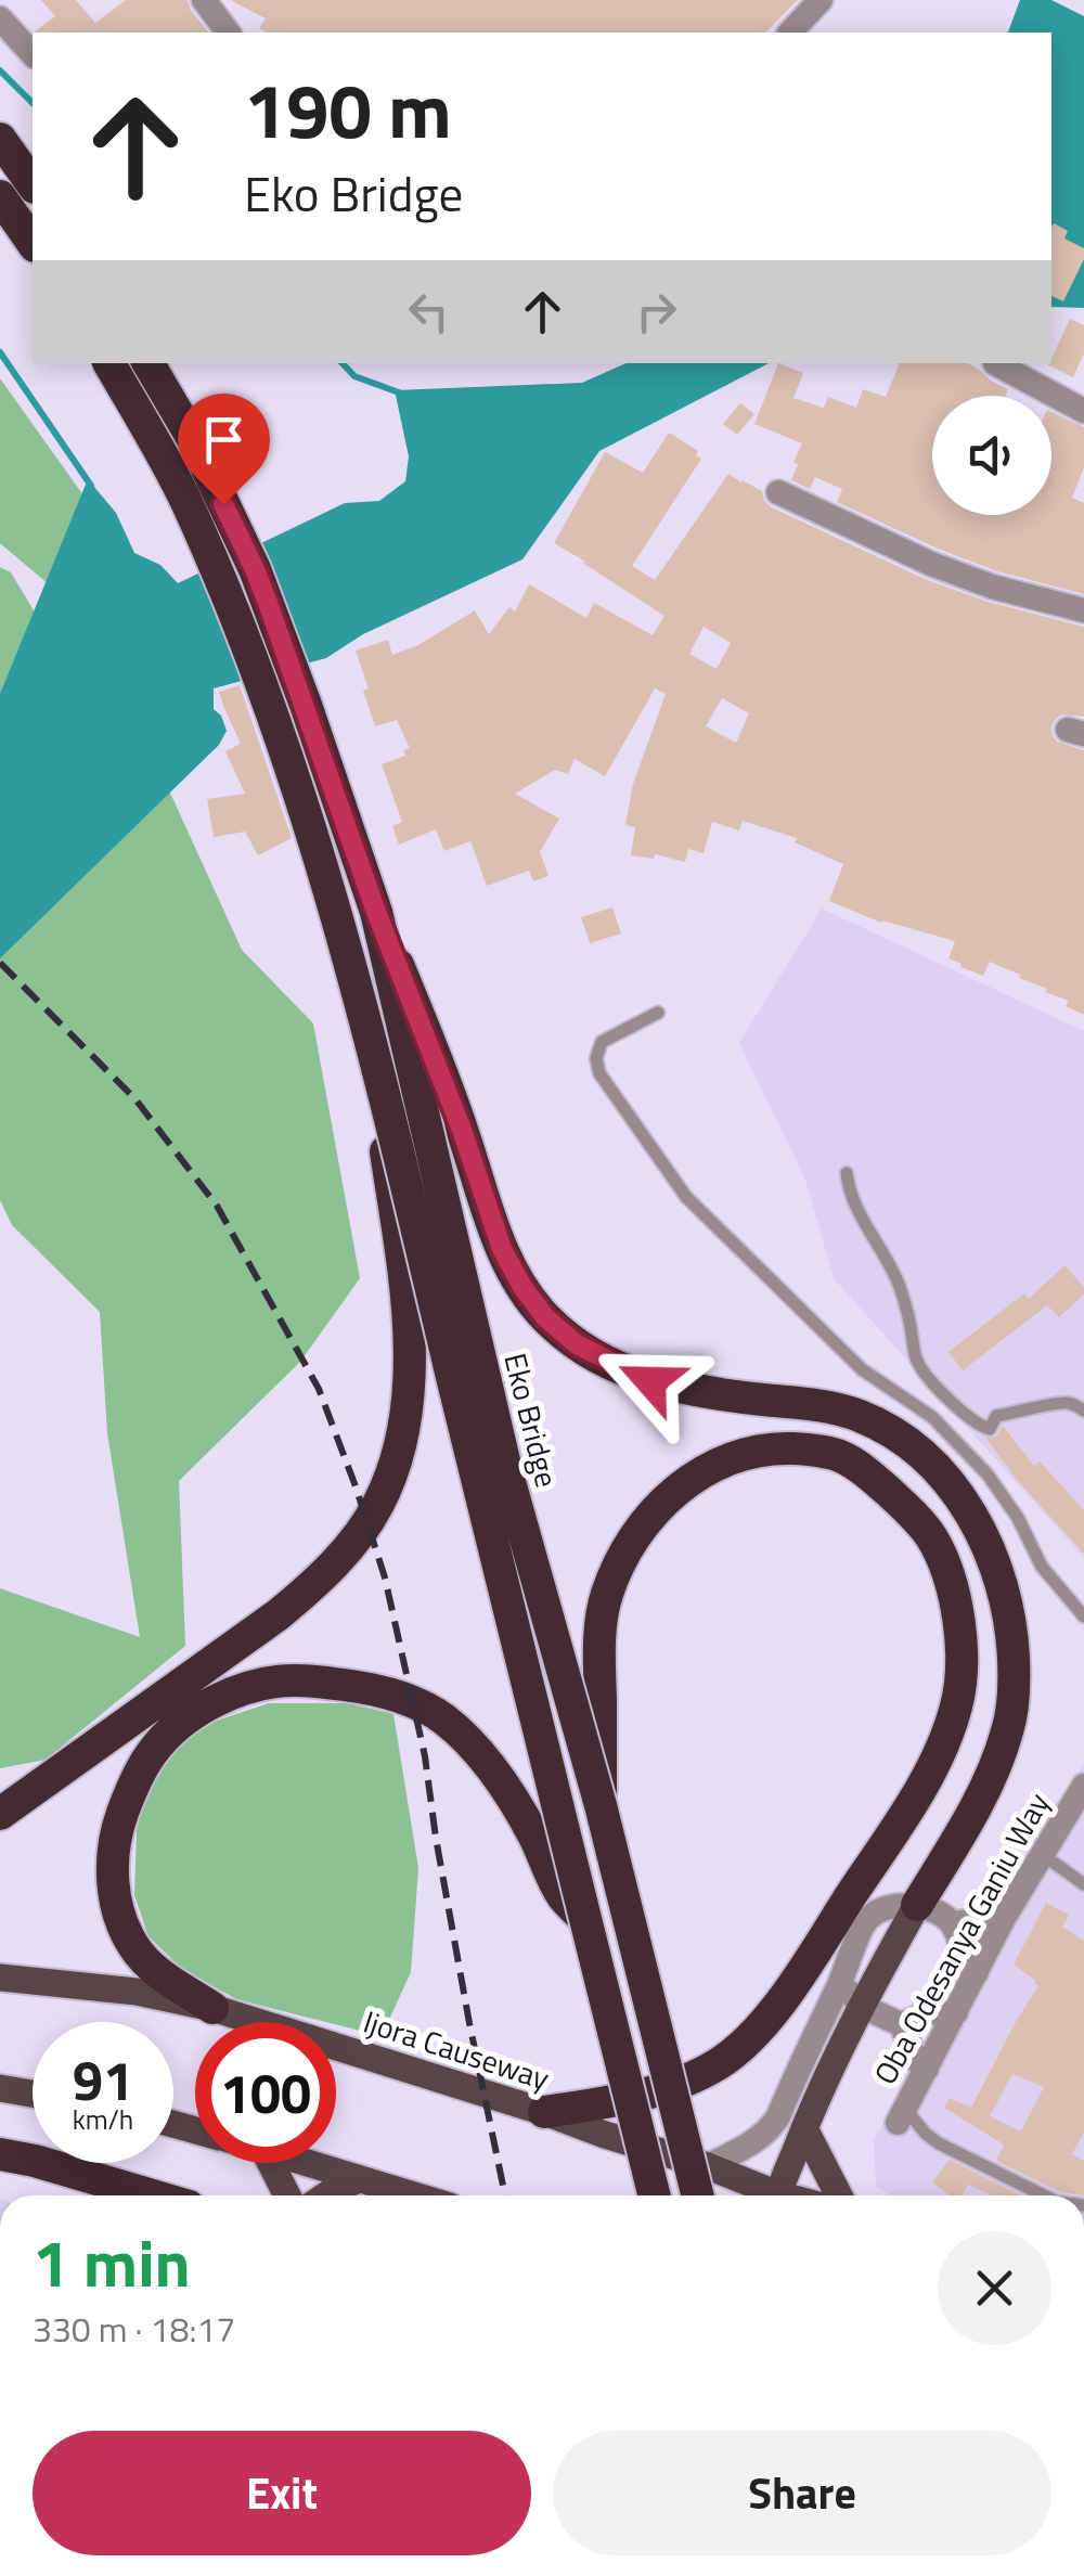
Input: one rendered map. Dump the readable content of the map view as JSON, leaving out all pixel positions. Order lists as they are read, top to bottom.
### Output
{
  "streets": {
    "highway": ["Eko Bridge"],
    "main road": ["Ijora Causeway"],
    "street": ["Oba Odesanya Ganiu Way"]
  },
  "page": {
    "turn": ["190 m", "Eko Bridge"],
    "speed": "91 km/h",
    "limit": "100",
    "heading": ["1 min", "330 m · 18:17"],
    "buttons": ["Exit", "Share"]
  }
}
